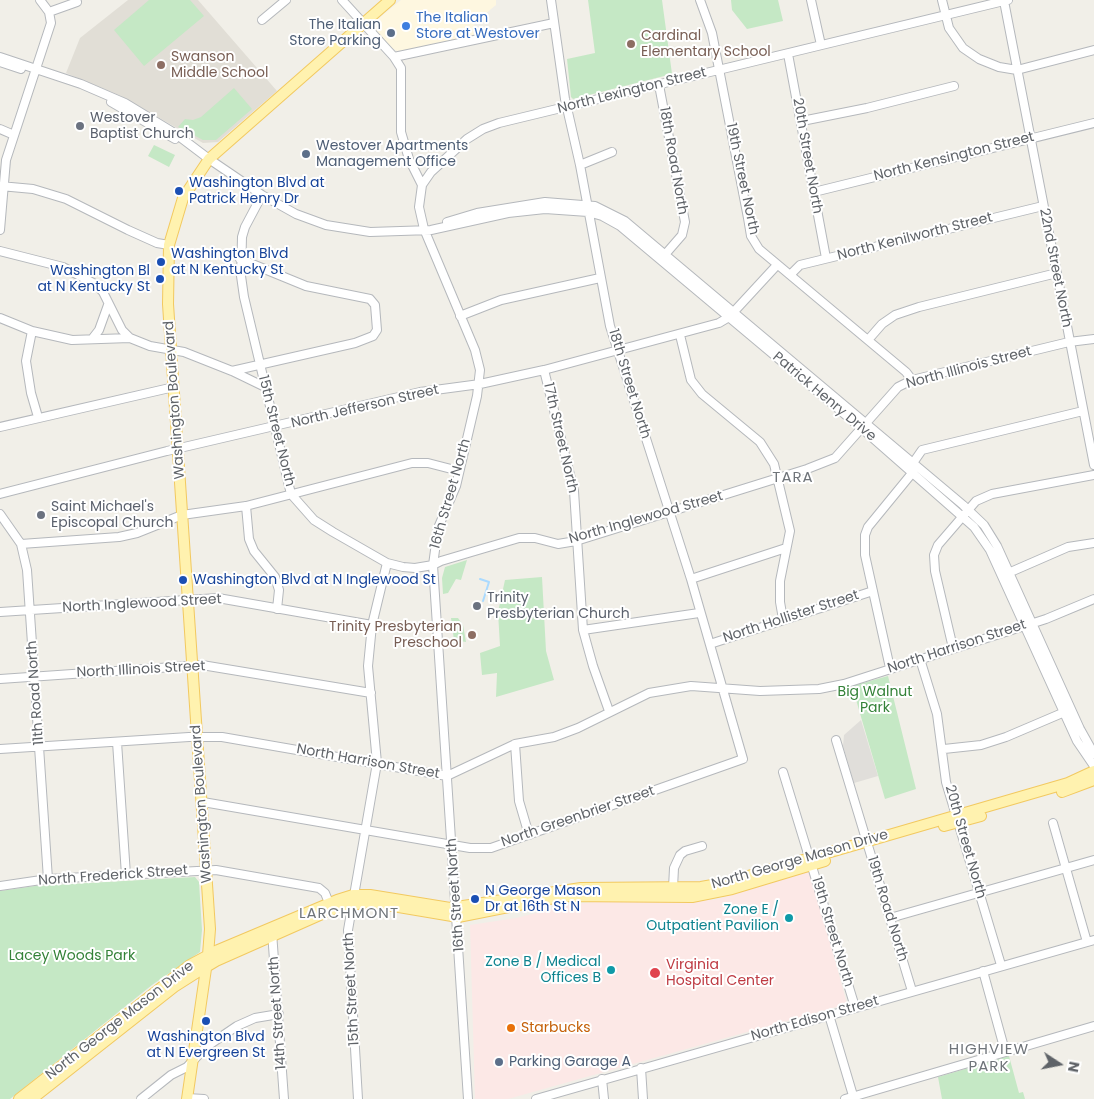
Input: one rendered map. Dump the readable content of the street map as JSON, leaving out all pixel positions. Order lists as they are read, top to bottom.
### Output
{
  "streets": {
    "main road": ["Washington Boulevard", "North George Mason Drive"],
    "street": [
      "North Lexington Street",
      "20th Street North",
      "North Kensington Street",
      "18th Road North",
      "19th Street North",
      "North Kenilworth Street",
      "22nd Street North",
      "North Illinois Street",
      "18th Street North",
      "Patrick Henry Drive",
      "North Jefferson Street",
      "15th Street North",
      "17th Street North",
      "16th Street North",
      "North Inglewood Street",
      "North Hollister Street",
      "North Harrison Street",
      "11th Road North",
      "North Greenbrier Street",
      "North Frederick Street",
      "19th Road North",
      "14th Street North",
      "North Edison Street"
    ]
  },
  "crossings": [
    ["North Lexington Street", "20th Street North"],
    ["North Lexington Street", "18th Road North"],
    ["North Lexington Street", "19th Street North"],
    ["North Lexington Street", "22nd Street North"],
    ["North Lexington Street", "18th Street North"],
    ["North Lexington Street", "16th Street North"],
    ["20th Street North", "North Kensington Street"],
    ["20th Street North", "North Kenilworth Street"],
    ["20th Street North", "North Harrison Street"],
    ["20th Street North", "North George Mason Drive"],
    ["20th Street North", "North Edison Street"],
    ["North Kensington Street", "22nd Street North"],
    ["18th Road North", "Patrick Henry Drive"],
    ["19th Street North", "North Kenilworth Street"],
    ["19th Street North", "North Illinois Street"],
    ["19th Street North", "North George Mason Drive"],
    ["19th Street North", "North Edison Street"],
    ["North Kenilworth Street", "22nd Street North"],
    ["22nd Street North", "North Illinois Street"],
    ["North Illinois Street", "Patrick Henry Drive"],
    ["North Illinois Street", "Washington Boulevard"],
    ["North Illinois Street", "15th Street North"],
    ["North Illinois Street", "North Inglewood Street"],
    ["North Illinois Street", "11th Road North"],
    ["18th Street North", "Patrick Henry Drive"],
    ["18th Street North", "North Jefferson Street"],
    ["18th Street North", "North Inglewood Street"],
    ["18th Street North", "North Hollister Street"],
    ["18th Street North", "North Harrison Street"],
    ["18th Street North", "North Greenbrier Street"],
    ["Patrick Henry Drive", "Washington Boulevard"],
    ["Patrick Henry Drive", "North Jefferson Street"],
    ["Patrick Henry Drive", "15th Street North"],
    ["Patrick Henry Drive", "16th Street North"],
    ["Patrick Henry Drive", "North Inglewood Street"],
    ["Patrick Henry Drive", "North Harrison Street"],
    ["Washington Boulevard", "North Jefferson Street"],
    ["Washington Boulevard", "North Inglewood Street"],
    ["Washington Boulevard", "North Harrison Street"],
    ["Washington Boulevard", "North Greenbrier Street"],
    ["Washington Boulevard", "North George Mason Drive"],
    ["Washington Boulevard", "North Frederick Street"],
    ["North Jefferson Street", "15th Street North"],
    ["North Jefferson Street", "17th Street North"],
    ["North Jefferson Street", "16th Street North"],
    ["15th Street North", "North Inglewood Street"],
    ["15th Street North", "North Harrison Street"],
    ["15th Street North", "North Greenbrier Street"],
    ["15th Street North", "North George Mason Drive"],
    ["17th Street North", "North Inglewood Street"],
    ["17th Street North", "North Harrison Street"],
    ["16th Street North", "North Inglewood Street"],
    ["16th Street North", "North Harrison Street"],
    ["16th Street North", "North Greenbrier Street"],
    ["16th Street North", "North George Mason Drive"],
    ["North Inglewood Street", "11th Road North"],
    ["North Harrison Street", "11th Road North"],
    ["11th Road North", "North Frederick Street"],
    ["North George Mason Drive", "North Frederick Street"],
    ["North George Mason Drive", "19th Road North"],
    ["North George Mason Drive", "14th Street North"],
    ["19th Road North", "North Edison Street"]
  ],
  "districts": ["TARA", "LARCHMONT", "HIGHVIEW PARK"],
  "parks": ["Big Walnut Park", "Lacey Woods Park"],
  "places": [
    "The Italian Store at Westover",
    "The Italian Store Parking",
    "Cardinal Elementary School",
    "Swanson Middle School",
    "Westover Baptist Church",
    "Westover Apartments Management Office",
    "Washington Blvd at Patrick Henry Dr",
    "Washington Blvd at N Kentucky St",
    "Washington Bl at N Kentucky St",
    "Saint Michael's Episcopal Church",
    "Washington Blvd at N Inglewood St",
    "Trinity Presbyterian Church",
    "Trinity Presbyterian Preschool",
    "N George Mason Dr at 16th St N",
    "Zone E / Outpatient Pavilion",
    "Zone B / Medical Offices B",
    "Virginia Hospital Center",
    "Washington Blvd at N Evergreen St",
    "Starbucks",
    "Parking Garage A"
  ],
  "north": "right"
}
